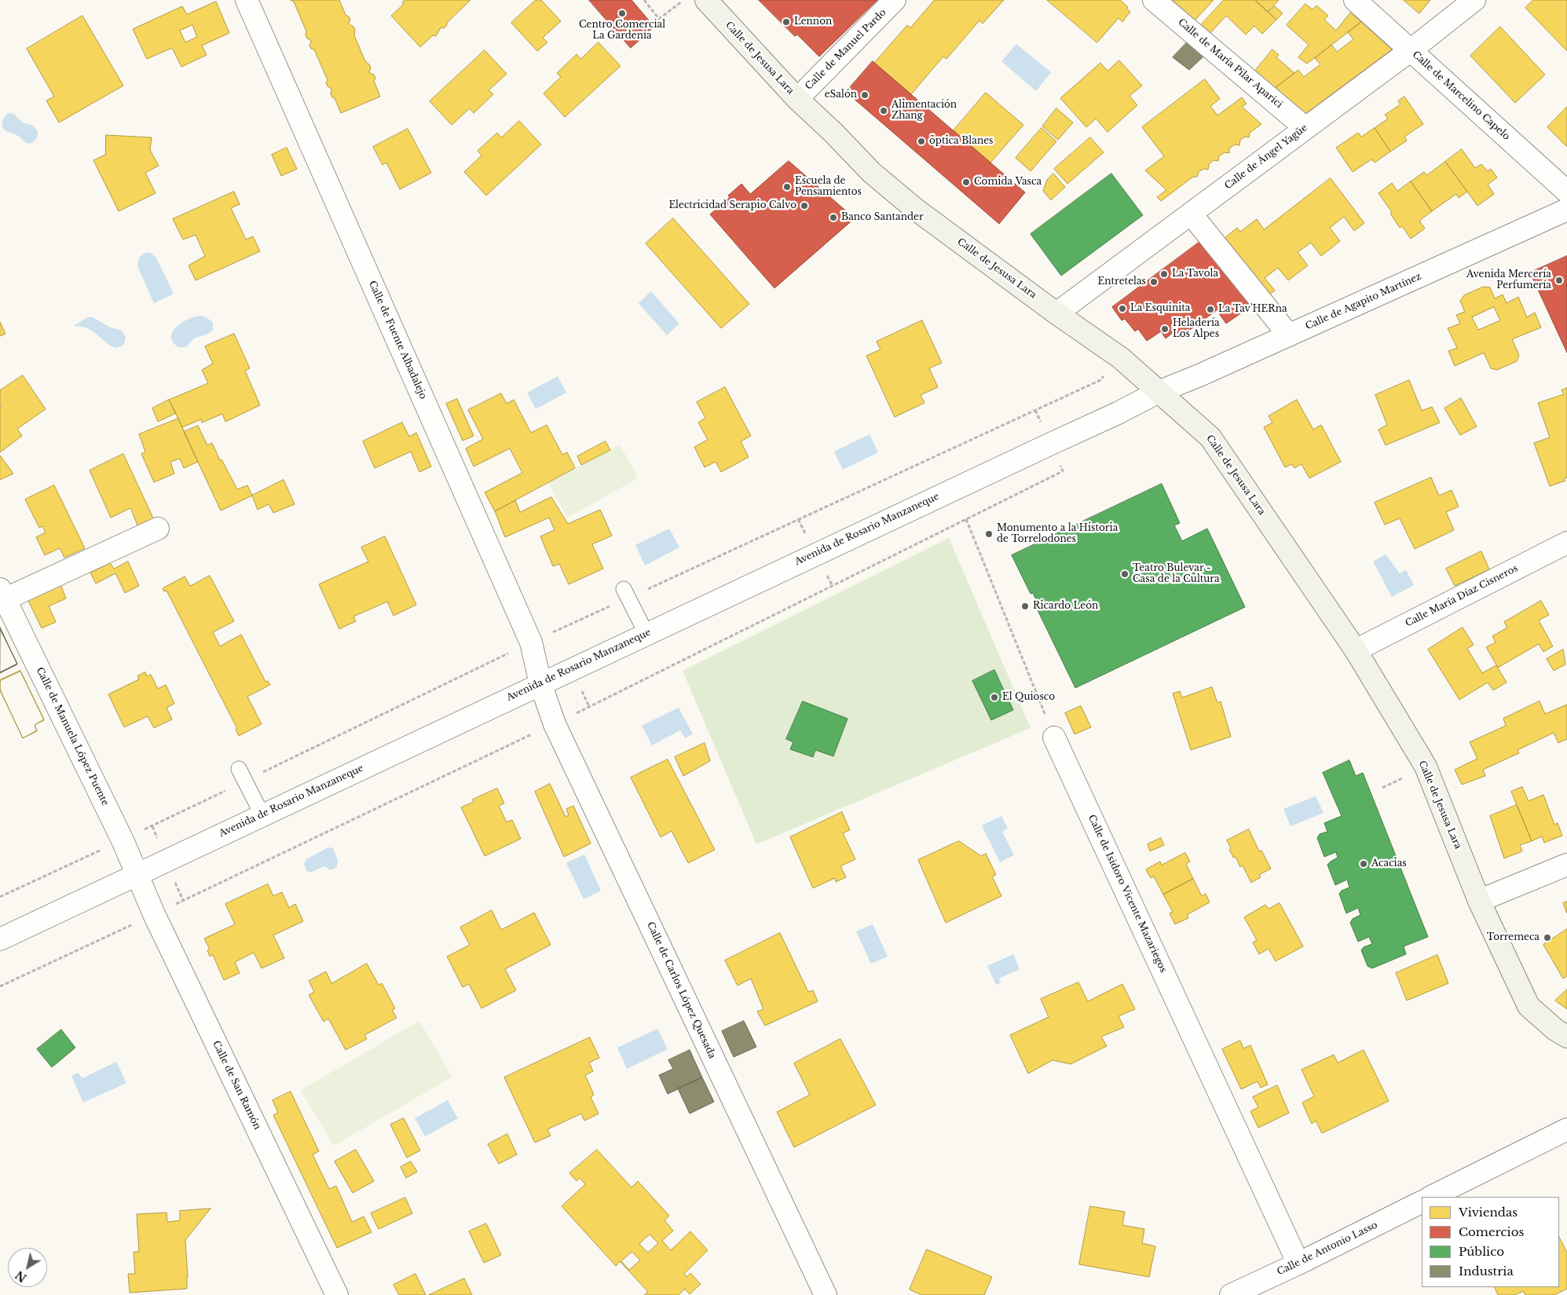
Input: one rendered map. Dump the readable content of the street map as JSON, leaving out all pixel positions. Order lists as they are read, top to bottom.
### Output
{
  "streets": {
    "main road": ["Calle de Jesusa Lara"],
    "street": [
      "Calle de Manuel Pardo",
      "Calle de María Pilar Aparici",
      "Calle de Marcelino Capelo",
      "Calle de Ángel Yagüe",
      "Calle de Agapito Martínez",
      "Calle de Fuente Albadalejo",
      "Avenida de Rosario Manzaneque",
      "Calle María Díaz Cisneros",
      "Calle de Manuela López Puente",
      "Calle de Isidoro Vicente Mazariegos",
      "Calle de Carlos López Quesada",
      "Calle de San Ramón",
      "Calle de Antonio Lasso"
    ]
  },
  "crossings": [
    ["Calle de Manuel Pardo", "Calle de Jesusa Lara"],
    ["Calle de Jesusa Lara", "Calle de Ángel Yagüe"],
    ["Calle de Jesusa Lara", "Calle de Agapito Martínez"],
    ["Calle de Jesusa Lara", "Avenida de Rosario Manzaneque"],
    ["Calle de Jesusa Lara", "Calle María Díaz Cisneros"],
    ["Calle de María Pilar Aparici", "Calle de Ángel Yagüe"],
    ["Calle de Marcelino Capelo", "Calle de Ángel Yagüe"],
    ["Calle de Agapito Martínez", "Avenida de Rosario Manzaneque"],
    ["Calle de Fuente Albadalejo", "Avenida de Rosario Manzaneque"],
    ["Calle de Fuente Albadalejo", "Calle de Carlos López Quesada"],
    ["Avenida de Rosario Manzaneque", "Calle de Manuela López Puente"],
    ["Avenida de Rosario Manzaneque", "Calle de Carlos López Quesada"],
    ["Avenida de Rosario Manzaneque", "Calle de San Ramón"],
    ["Calle de Manuela López Puente", "Calle de San Ramón"],
    ["Calle de Isidoro Vicente Mazariegos", "Calle de Antonio Lasso"]
  ],
  "places": [
    "Centro Comercial La Gardenia",
    "Lennon",
    "eSalón",
    "Alimentación Zhang",
    "öptica Blanes",
    "Comida Vasca",
    "Escuela de Pensamientos",
    "Electricidad Serapio Calvo",
    "Banco Santander",
    "La Tavola",
    "Avenida Mercería Perfumería",
    "Entretelas",
    "La Esquinita",
    "La Tav'HERna",
    "Heladería Los Alpes",
    "Monumento a la Historia de Torrelodones",
    "Teatro Bulevar - Casa de la Cultura",
    "Ricardo León",
    "El Quiosco",
    "Acacias",
    "Torremeca"
  ],
  "legend": [
    "Viviendas",
    "Comercios",
    "Público",
    "Industria"
  ],
  "north": "bottom left"
}
